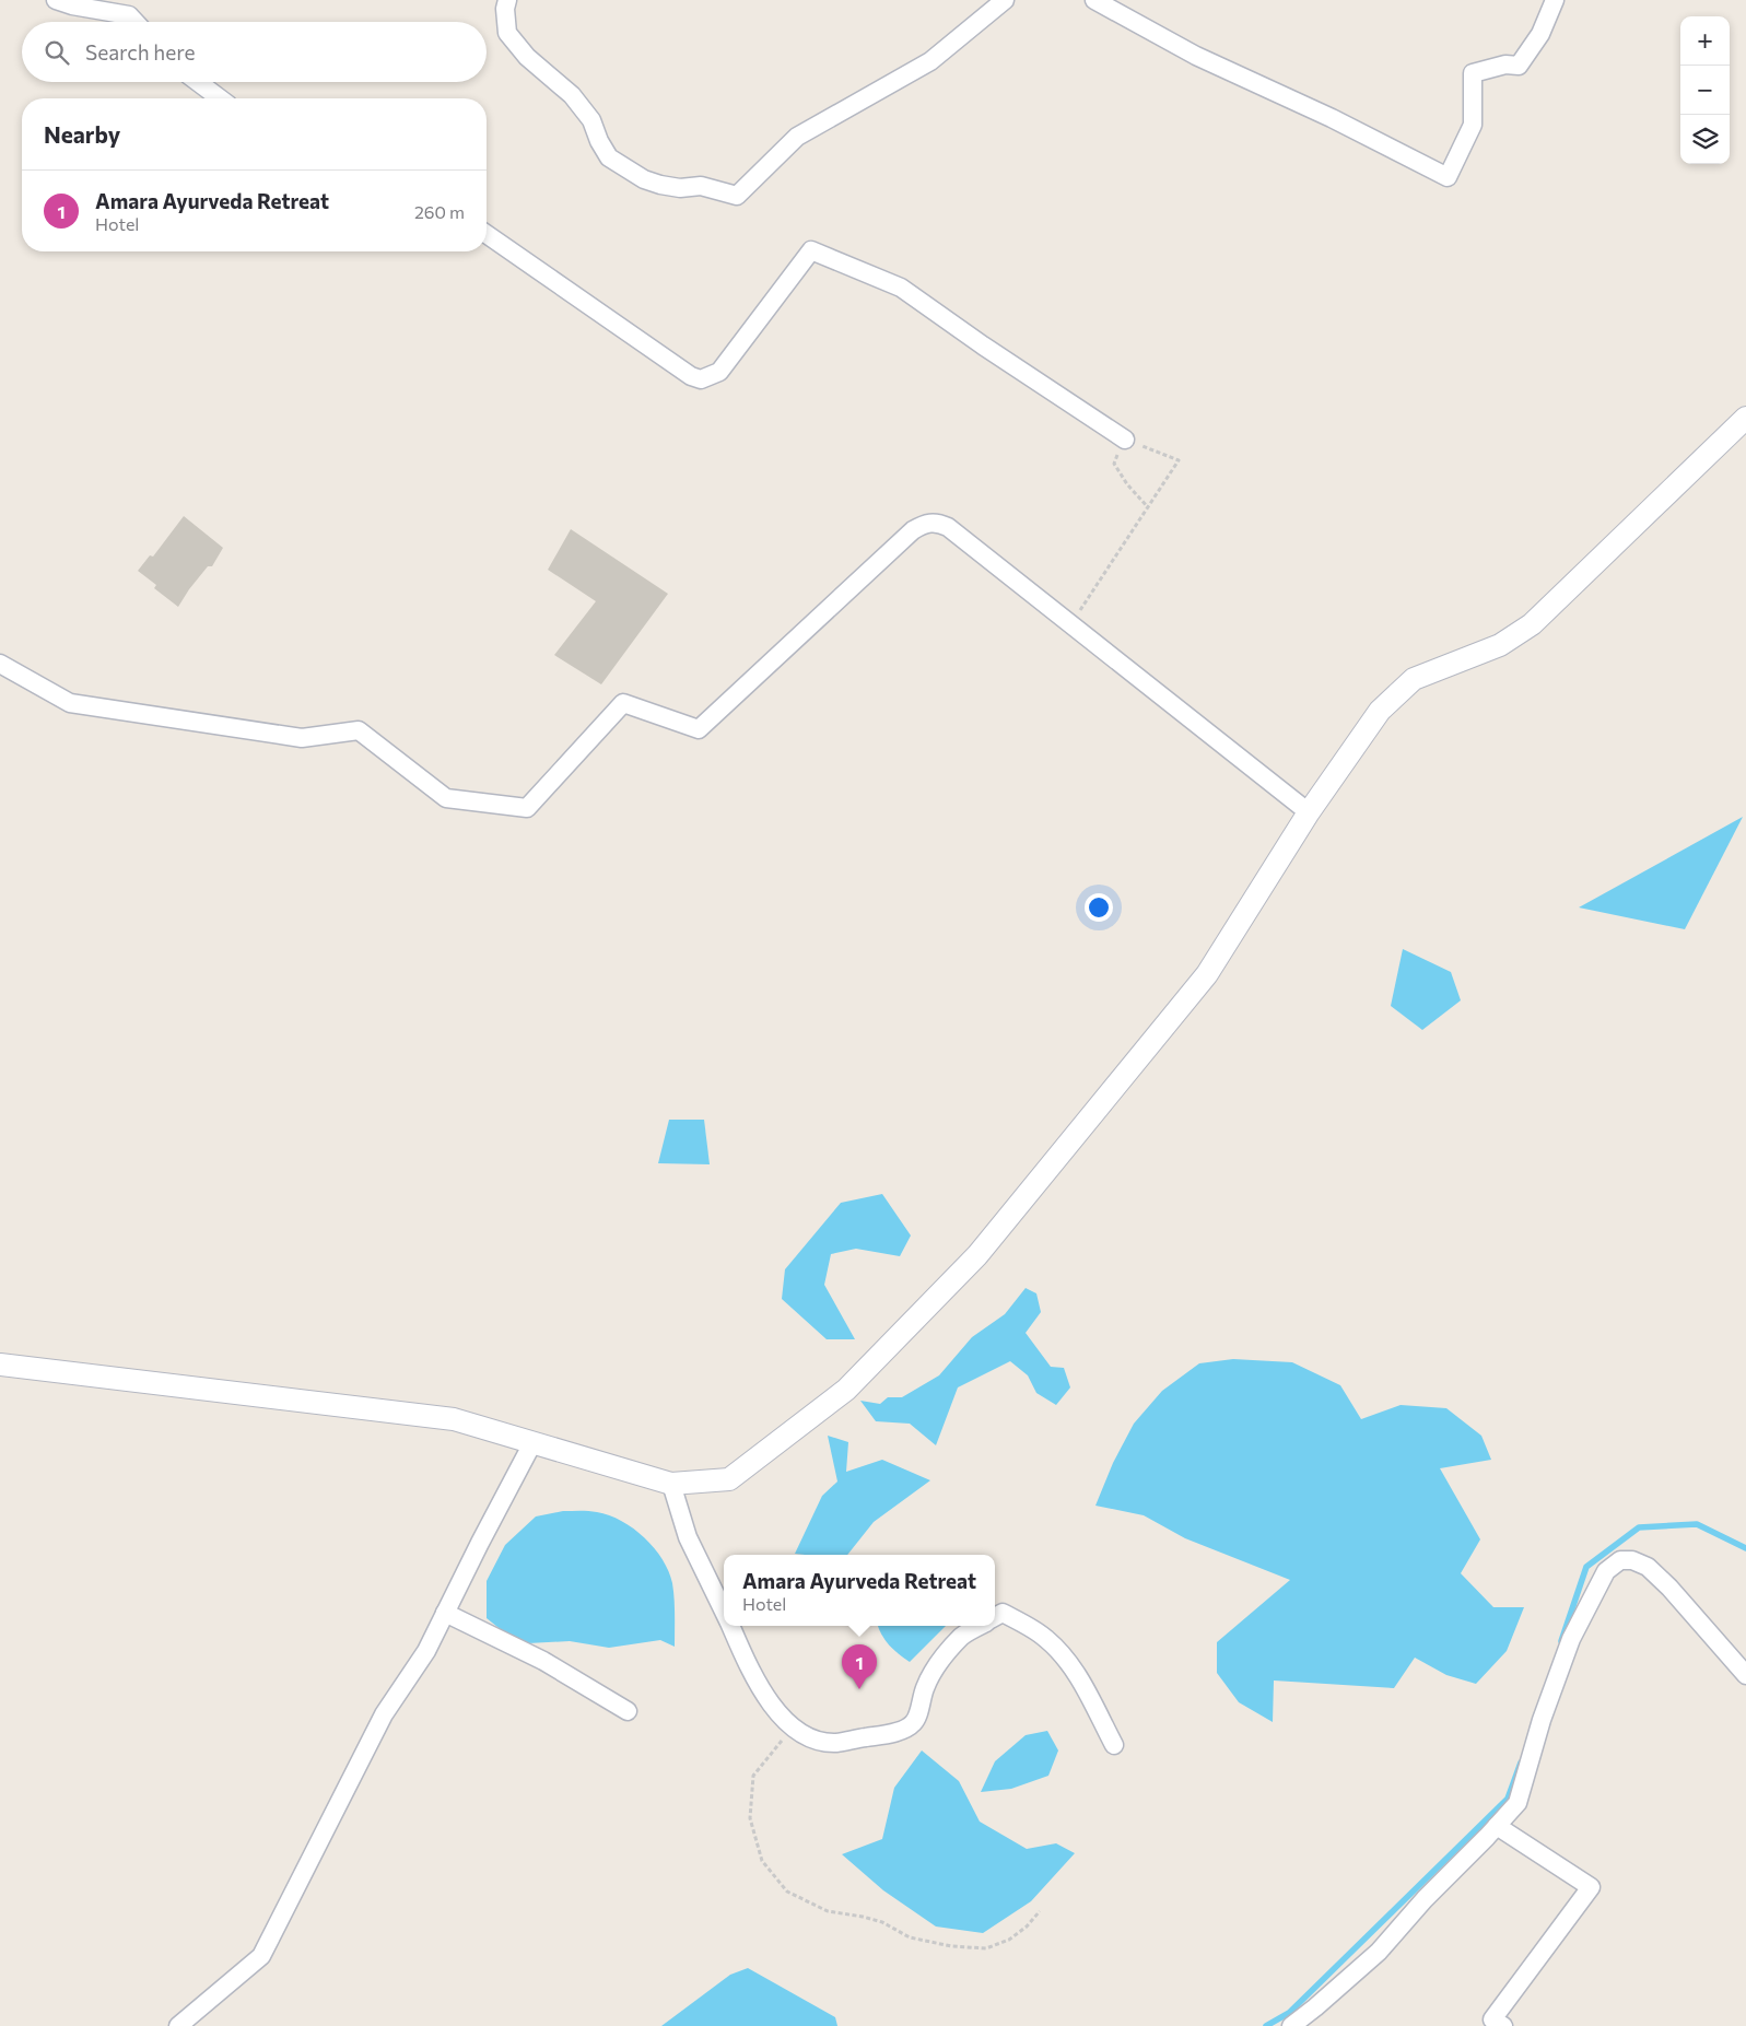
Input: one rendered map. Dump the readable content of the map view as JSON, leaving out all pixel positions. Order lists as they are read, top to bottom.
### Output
{
  "page": {
    "map_buttons": ["+", "−"],
    "search": "Search here",
    "heading": "Nearby",
    "list": [
      {
        "mark": "1",
        "name": "Amara Ayurveda Retreat",
        "note": "Hotel",
        "value": "260 m"
      }
    ],
    "popup": ["Amara Ayurveda Retreat", "Hotel"],
    "pins": "1"
  }
}
